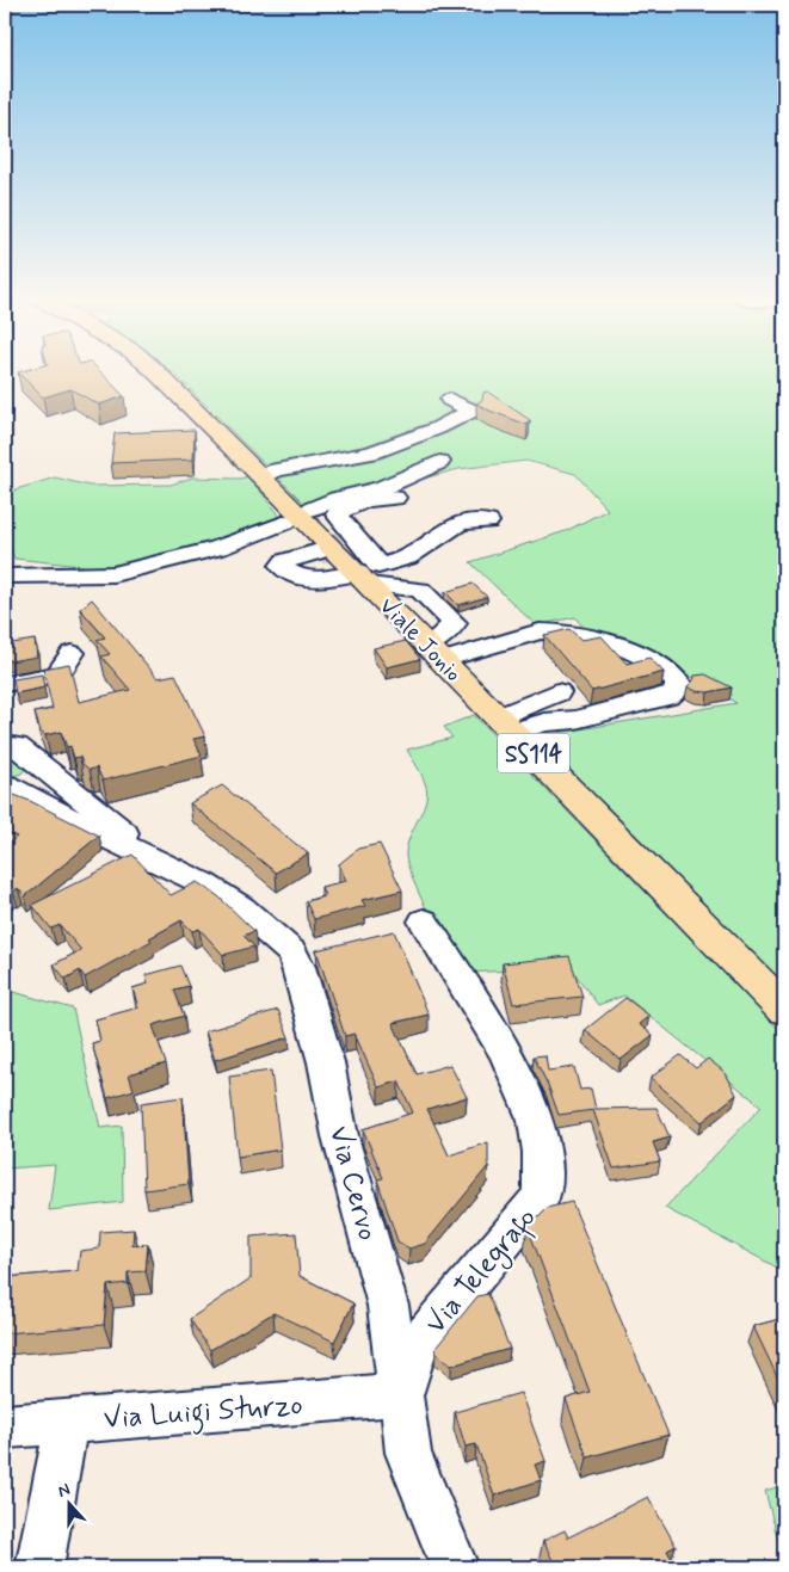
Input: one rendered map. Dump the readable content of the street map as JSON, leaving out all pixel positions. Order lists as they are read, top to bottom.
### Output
{
  "streets": {
    "main road": ["Viale Jonio", "SS114"],
    "street": ["Via Cervo", "Via Telegrafo", "Via Luigi Sturzo"]
  },
  "crossings": [
    ["Via Cervo", "Via Telegrafo"],
    ["Via Cervo", "Via Luigi Sturzo"],
    ["Via Telegrafo", "Via Luigi Sturzo"]
  ],
  "north": "top"
}
